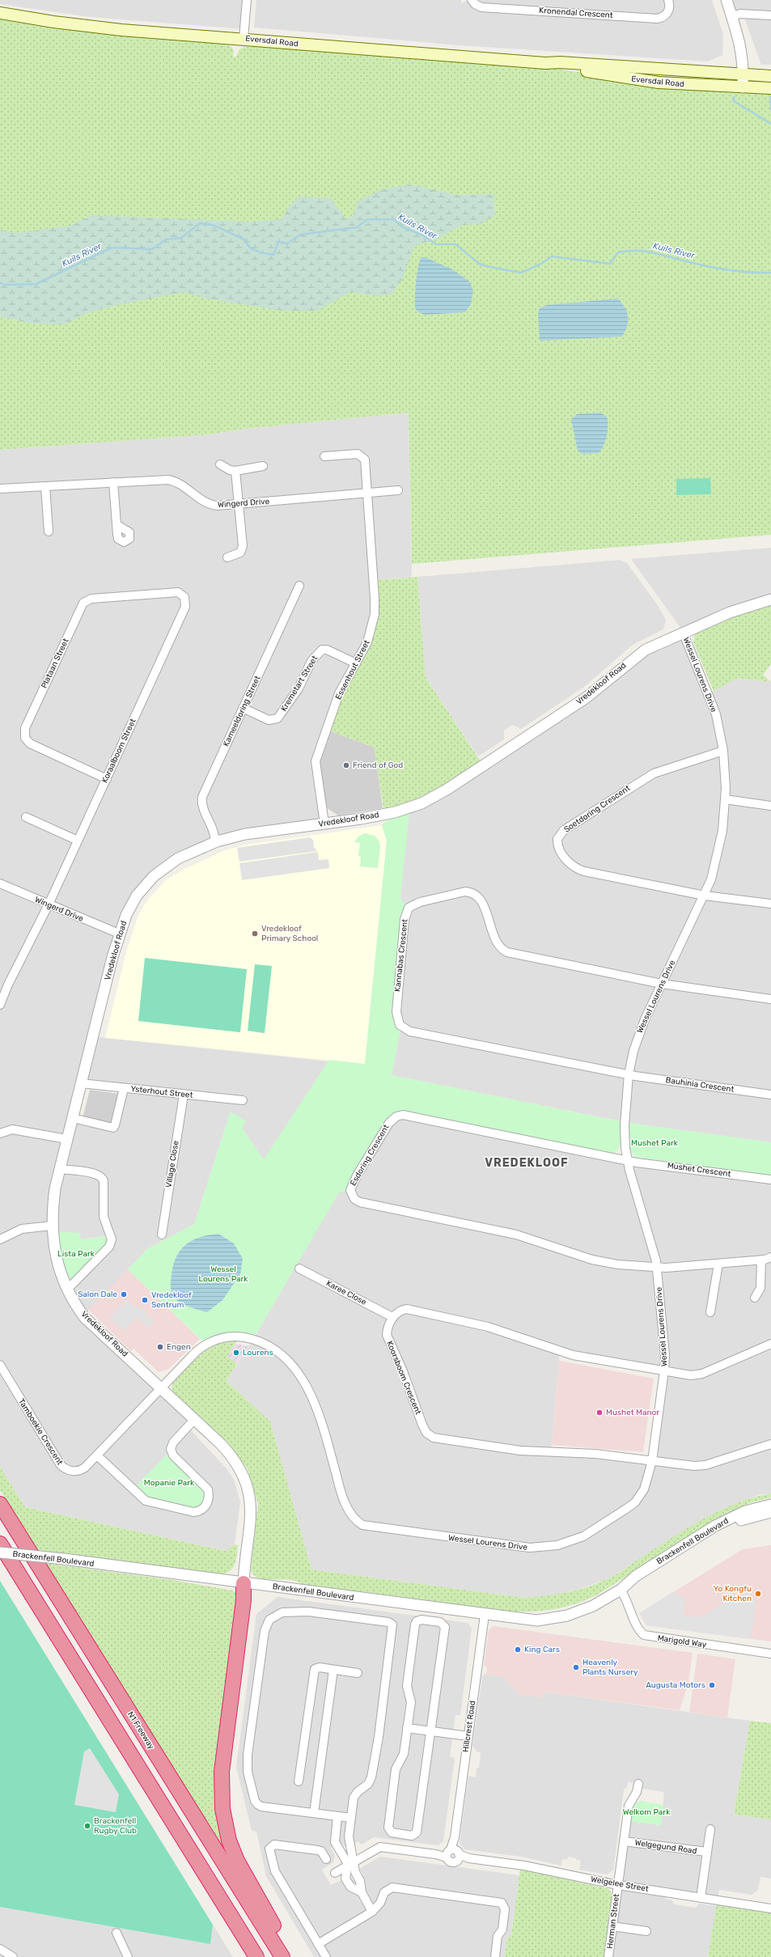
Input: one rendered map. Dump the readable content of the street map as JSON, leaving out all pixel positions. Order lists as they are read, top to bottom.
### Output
{
  "streets": {
    "highway": ["N1 Freeway"],
    "main road": ["Eversdal Road"],
    "street": [
      "Kronendal Crescent",
      "Wingerd Drive",
      "Plataan Street",
      "Essenhout Street",
      "Wessel Lourens Drive",
      "Kremetart Street",
      "Vredekloof Road",
      "Kameeldoring Street",
      "Koraalboom Street",
      "Soetdoring Crescent",
      "Kannabas Crescent",
      "Bauhinia Crescent",
      "Ysterhout Street",
      "Esdoring Crescent",
      "Village Close",
      "Mushet Crescent",
      "Karee Close",
      "Koorsboom Crescent",
      "Tamboekie Crescent",
      "Brackenfell Boulevard",
      "Marigold Way",
      "Hillcrest Road",
      "Welgegund Road",
      "Welgelee Street",
      "Herman Street"
    ]
  },
  "crossings": [
    ["Wingerd Drive", "Essenhout Street"],
    ["Wingerd Drive", "Vredekloof Road"],
    ["Wingerd Drive", "Koraalboom Street"],
    ["Plataan Street", "Koraalboom Street"],
    ["Essenhout Street", "Kremetart Street"],
    ["Essenhout Street", "Vredekloof Road"],
    ["Wessel Lourens Drive", "Vredekloof Road"],
    ["Wessel Lourens Drive", "Soetdoring Crescent"],
    ["Wessel Lourens Drive", "Kannabas Crescent"],
    ["Wessel Lourens Drive", "Bauhinia Crescent"],
    ["Wessel Lourens Drive", "Esdoring Crescent"],
    ["Wessel Lourens Drive", "Mushet Crescent"],
    ["Wessel Lourens Drive", "Koorsboom Crescent"],
    ["Wessel Lourens Drive", "Tamboekie Crescent"],
    ["Kremetart Street", "Kameeldoring Street"],
    ["Vredekloof Road", "Kameeldoring Street"],
    ["Vredekloof Road", "Ysterhout Street"],
    ["Vredekloof Road", "Tamboekie Crescent"],
    ["Vredekloof Road", "Brackenfell Boulevard"],
    ["Kannabas Crescent", "Bauhinia Crescent"],
    ["Ysterhout Street", "Village Close"],
    ["Esdoring Crescent", "Mushet Crescent"],
    ["Karee Close", "Koorsboom Crescent"],
    ["Brackenfell Boulevard", "Marigold Way"],
    ["Brackenfell Boulevard", "Hillcrest Road"],
    ["Hillcrest Road", "Welgelee Street"],
    ["Welgegund Road", "Welgelee Street"],
    ["Welgegund Road", "Herman Street"],
    ["Welgelee Street", "Herman Street"]
  ],
  "districts": ["VREDEKLOOF"],
  "water": ["Kuils River"],
  "parks": [
    "Mushet Park",
    "Lista Park",
    "Wessel Lourens Park",
    "Mopanie Park",
    "Welkom Park"
  ],
  "places": [
    "Friend of God",
    "Vredekloof Primary School",
    "Salon Dale",
    "Vredekloof Sentrum",
    "Engen",
    "Lourens",
    "Mushet Manor",
    "Yo Kongfu Kitchen",
    "King Cars",
    "Heavenly Plants Nursery",
    "Augusta Motors",
    "Brackenfell Rugby Club"
  ]
}
